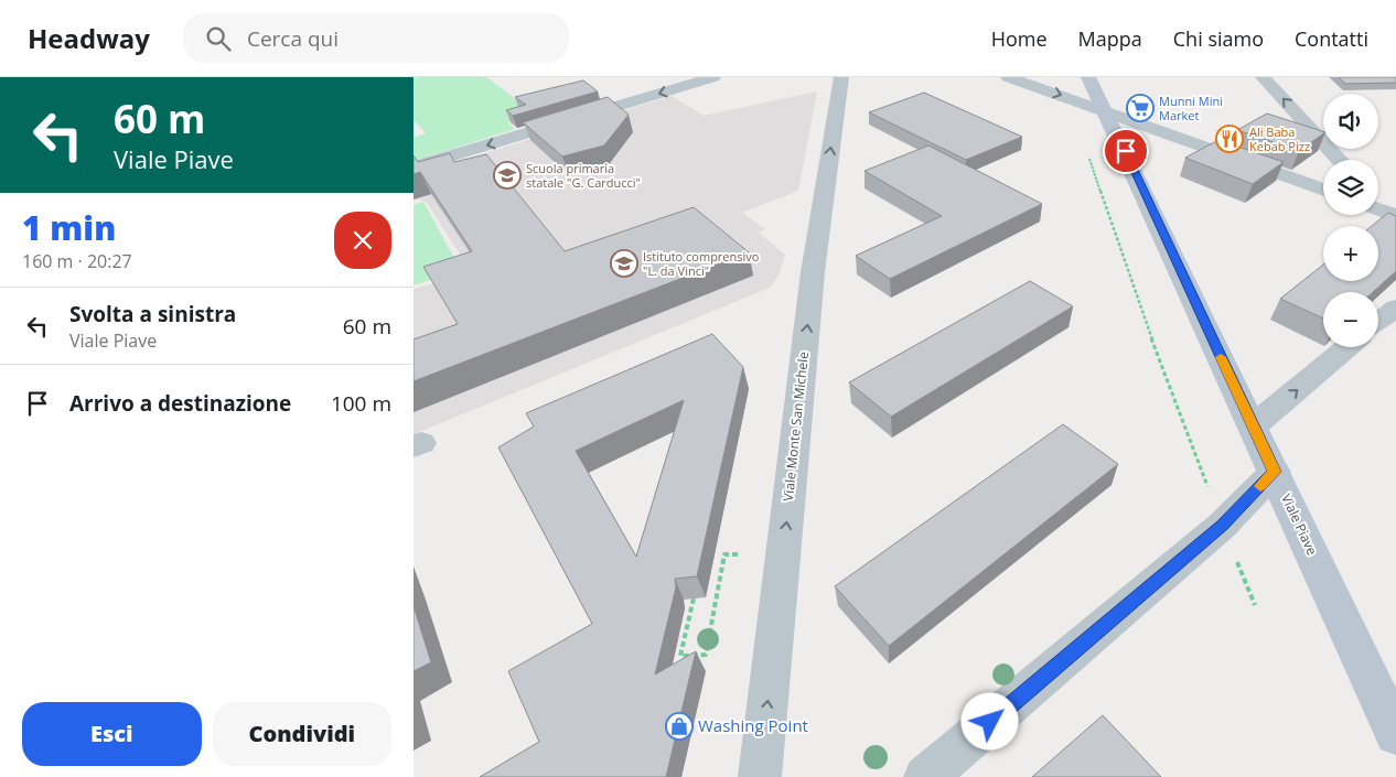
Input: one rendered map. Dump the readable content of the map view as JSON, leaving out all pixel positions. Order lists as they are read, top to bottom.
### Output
{
  "streets": {
    "main road": ["Viale Piave"],
    "street": ["Viale Monte San Michele"]
  },
  "one_way": ["Viale Monte San Michele"],
  "places": {
    "supermarket": ["Munni Mini Market"],
    "restaurant": ["Ali Baba Kebab Pizz"],
    "school or university": ["Scuola primaria statale \"G. Carducci\"", "Istituto comprensivo \"L. da Vinci\""],
    "shop": ["Washing Point"]
  },
  "page": {
    "header": "Headway",
    "search": "Cerca qui",
    "nav": [
      "Home",
      "Mappa",
      "Chi siamo",
      "Contatti"
    ],
    "turn": ["60 m", "Viale Piave"],
    "map_buttons": ["+", "−"],
    "heading": ["1 min", "160 m · 20:27"],
    "list": [
      {
        "name": "Svolta a sinistra",
        "note": "Viale Piave",
        "value": "60 m"
      },
      {
        "name": "Arrivo a destinazione",
        "value": "100 m"
      }
    ],
    "buttons": ["Esci", "Condividi"]
  }
}
